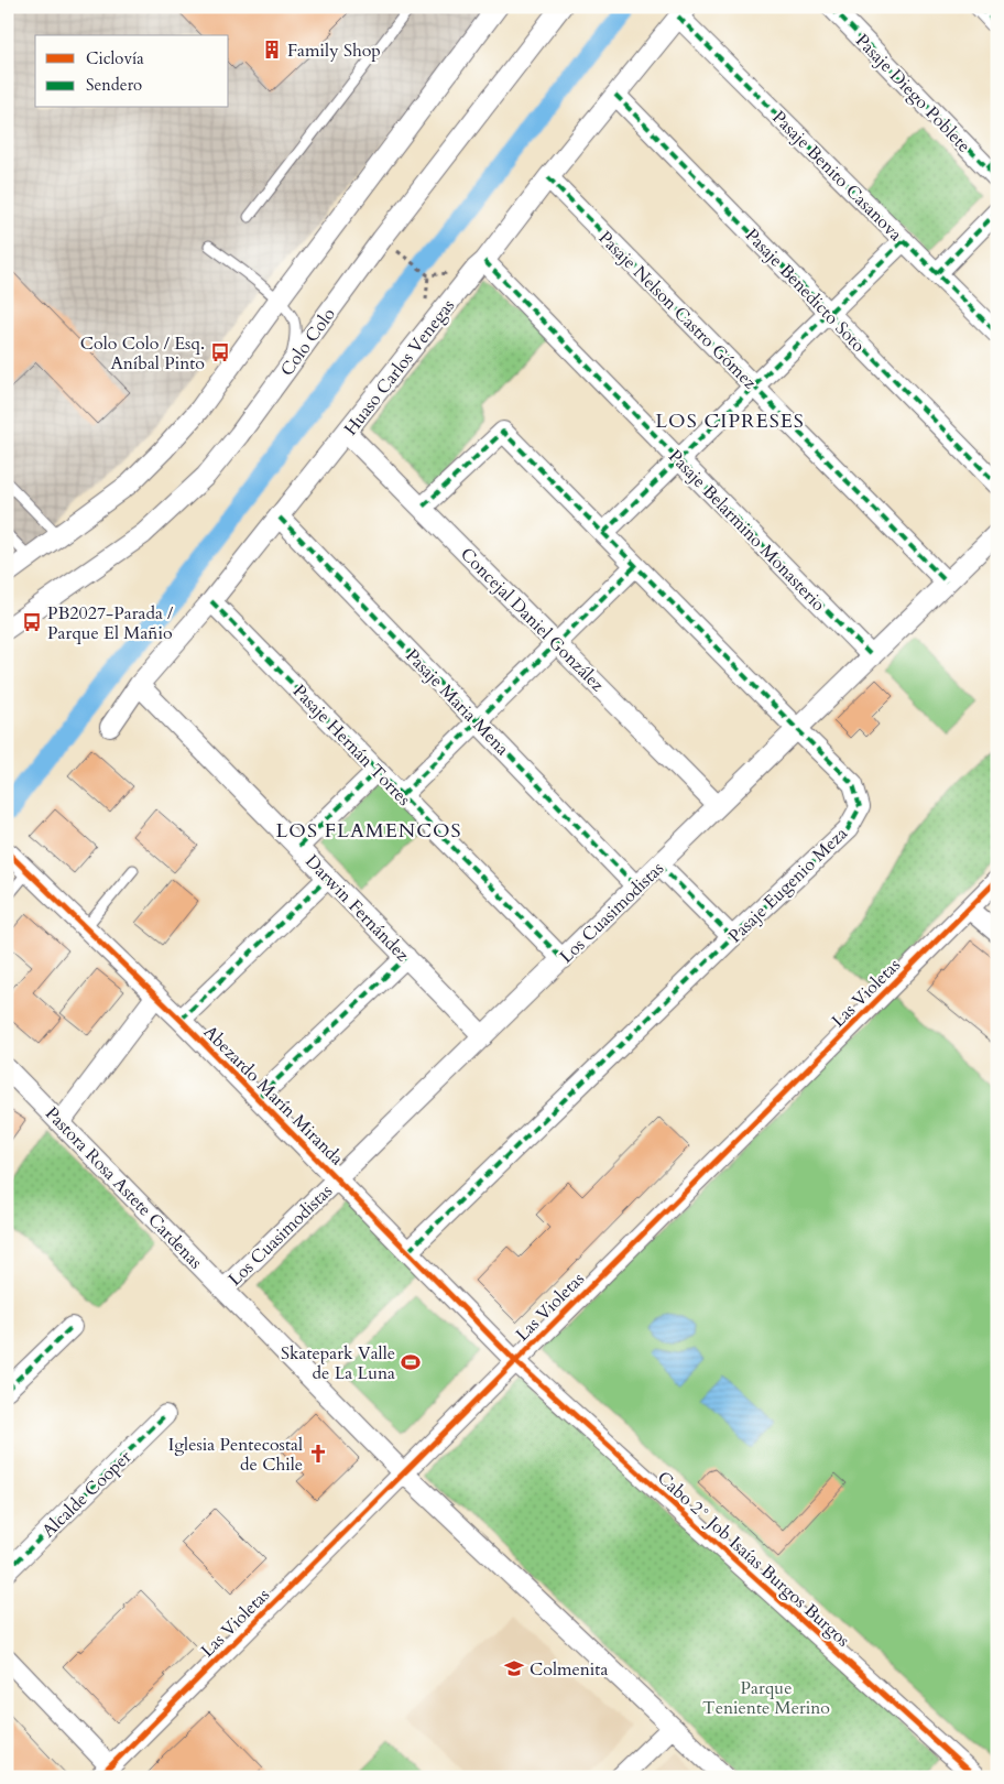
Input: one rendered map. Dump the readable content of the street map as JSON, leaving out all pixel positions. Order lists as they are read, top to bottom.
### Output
{
  "streets": {
    "street": [
      "Pasaje Diego Poblete",
      "Pasaje Benito Casanova",
      "Pasaje Benedicto Soto",
      "Pasaje Nelson Castro Gómez",
      "Colo Colo",
      "Huaso Carlos Venegas",
      "Pasaje Belarmino Monasterio",
      "Concejal Daniel González",
      "Pasaje Maria Mena",
      "Pasaje Hernán Torres",
      "Pasaje Eugenio Meza",
      "Darwin Fernández",
      "Los Cuasimodistas",
      "Las Violetas",
      "Abezardo Marín Miranda",
      "Pastora Rosa Astete Cardenas",
      "Alcalde Cooper",
      "Cabo 2° Job Isaías Burgos Burgos"
    ]
  },
  "crossings": [
    ["Pasaje Benito Casanova", "Huaso Carlos Venegas"],
    ["Pasaje Benedicto Soto", "Huaso Carlos Venegas"],
    ["Pasaje Nelson Castro Gómez", "Huaso Carlos Venegas"],
    ["Pasaje Nelson Castro Gómez", "Los Cuasimodistas"],
    ["Huaso Carlos Venegas", "Pasaje Belarmino Monasterio"],
    ["Huaso Carlos Venegas", "Concejal Daniel González"],
    ["Huaso Carlos Venegas", "Pasaje Maria Mena"],
    ["Huaso Carlos Venegas", "Pasaje Hernán Torres"],
    ["Huaso Carlos Venegas", "Darwin Fernández"],
    ["Pasaje Belarmino Monasterio", "Los Cuasimodistas"],
    ["Concejal Daniel González", "Pasaje Eugenio Meza"],
    ["Concejal Daniel González", "Los Cuasimodistas"],
    ["Pasaje Maria Mena", "Los Cuasimodistas"],
    ["Pasaje Hernán Torres", "Los Cuasimodistas"],
    ["Pasaje Eugenio Meza", "Los Cuasimodistas"],
    ["Pasaje Eugenio Meza", "Abezardo Marín Miranda"],
    ["Darwin Fernández", "Los Cuasimodistas"],
    ["Los Cuasimodistas", "Abezardo Marín Miranda"],
    ["Los Cuasimodistas", "Pastora Rosa Astete Cardenas"],
    ["Las Violetas", "Abezardo Marín Miranda"],
    ["Las Violetas", "Pastora Rosa Astete Cardenas"],
    ["Las Violetas", "Cabo 2° Job Isaías Burgos Burgos"],
    ["Abezardo Marín Miranda", "Cabo 2° Job Isaías Burgos Burgos"]
  ],
  "districts": ["LOS CIPRESES", "LOS FLAMENCOS"],
  "parks": ["Parque Teniente Merino"],
  "places": {
    "building": ["Family Shop"],
    "bus stop": ["Colo Colo / Esq. Aníbal Pinto", "PB2027-Parada / Parque El Mañio"],
    "sports": ["Skatepark Valle de La Luna"],
    "church": ["Iglesia Pentecostal de Chile"],
    "school or university": ["Colmenita"]
  },
  "legend": ["Ciclovía", "Sendero"]
}
